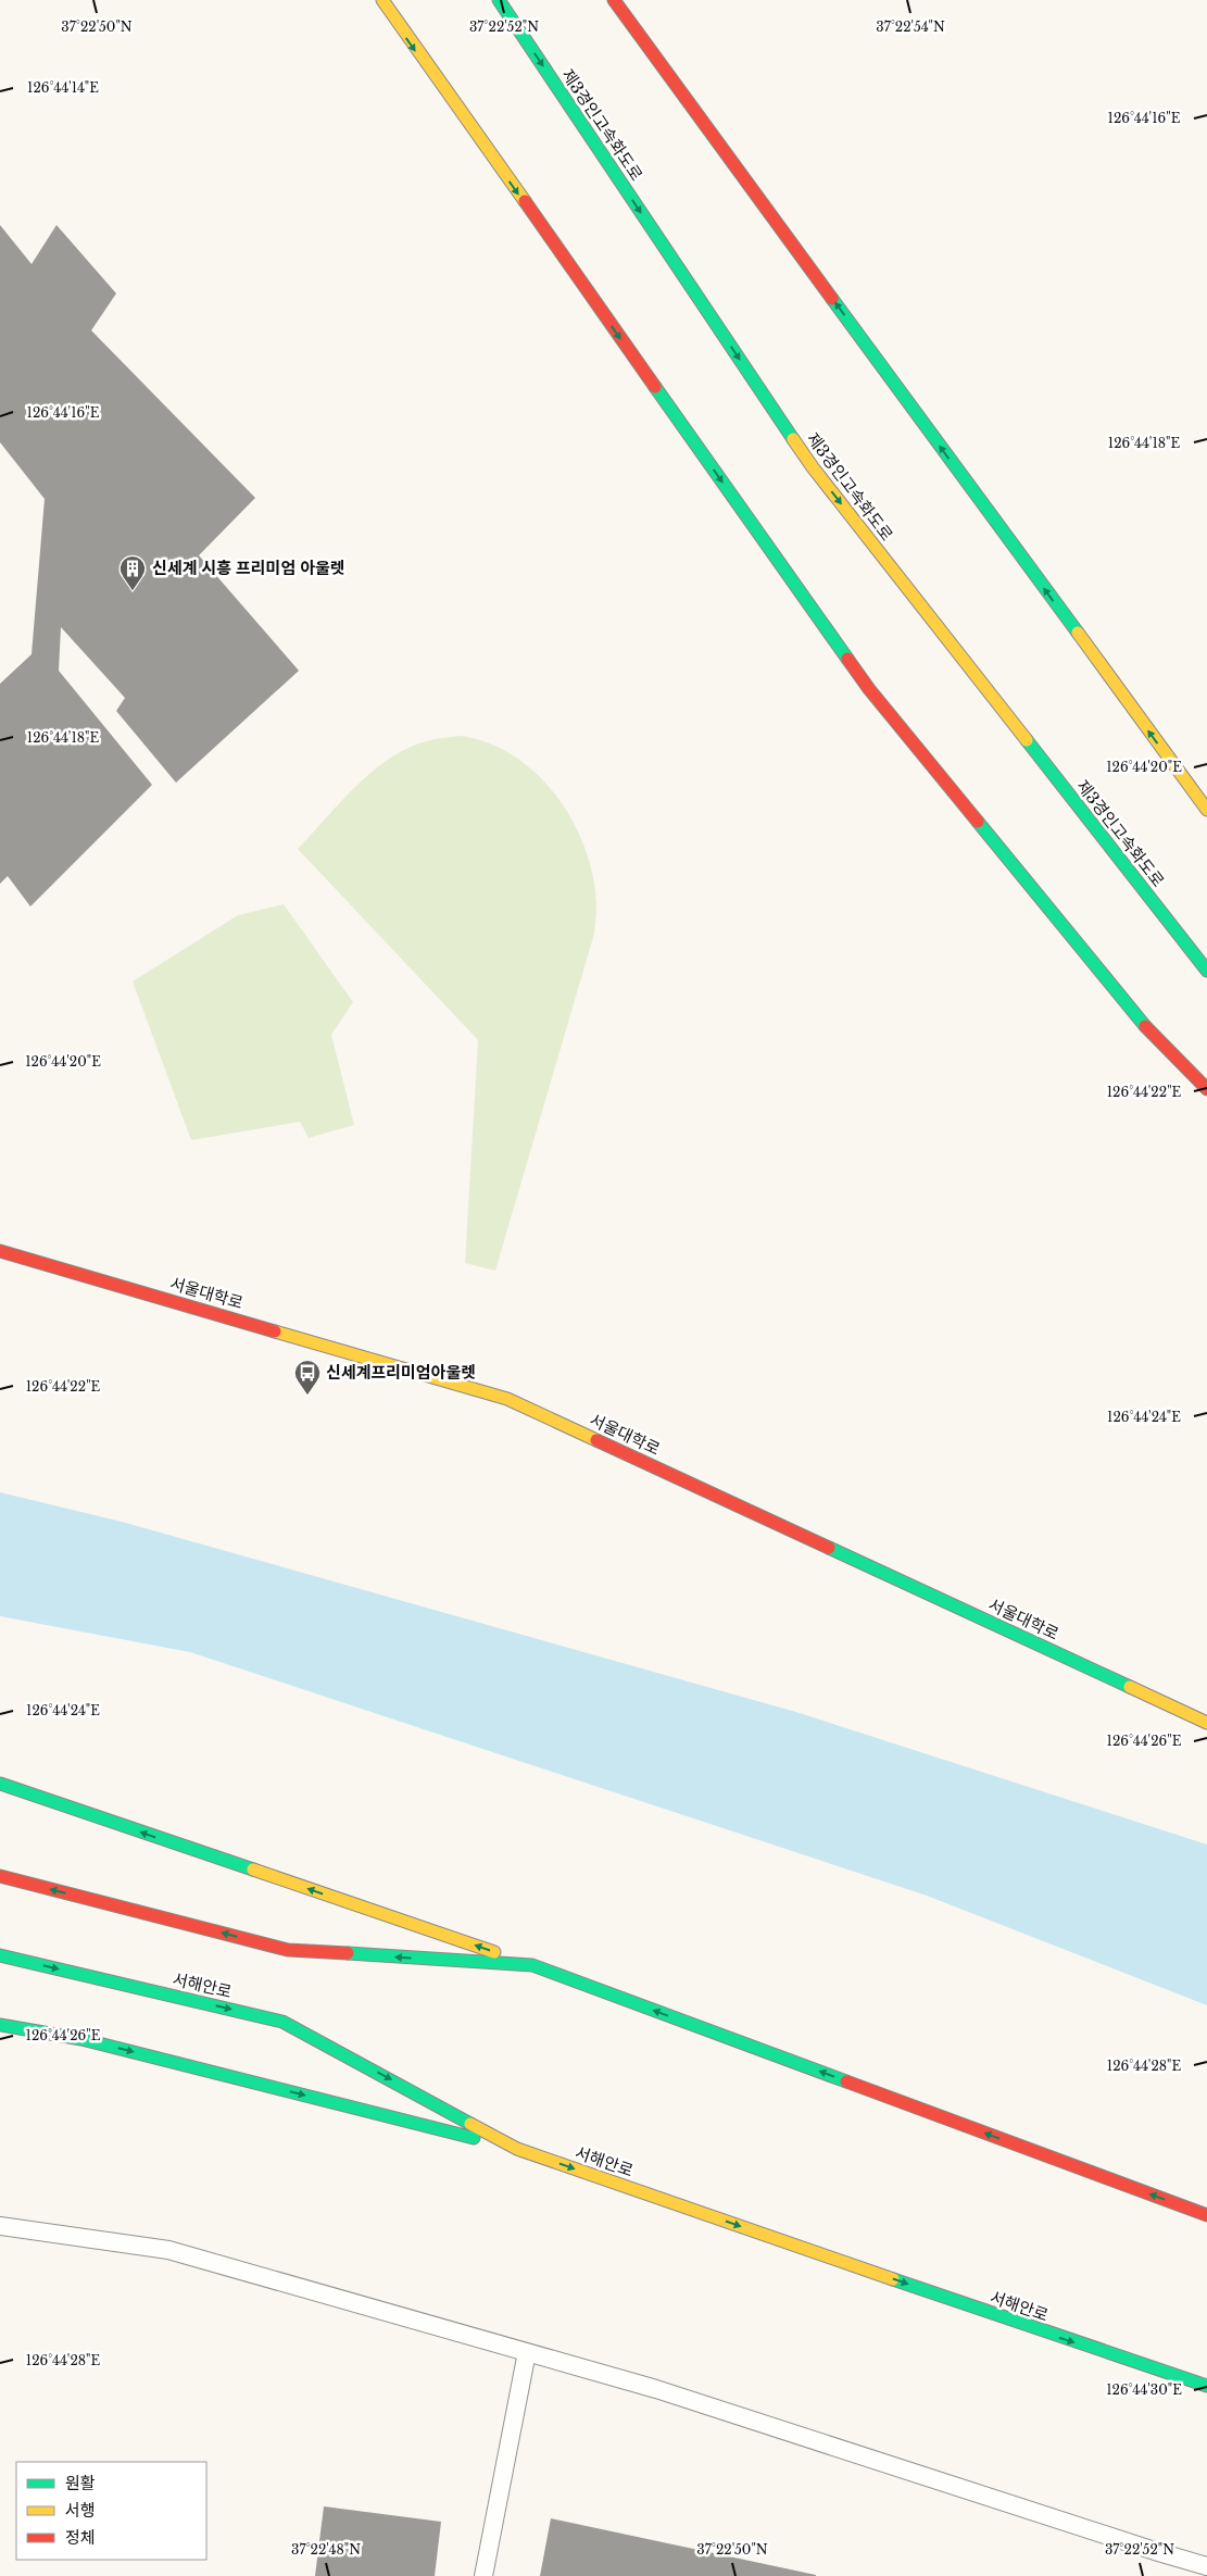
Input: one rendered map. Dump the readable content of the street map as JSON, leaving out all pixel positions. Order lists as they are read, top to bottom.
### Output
{
  "streets": {
    "main road": ["제3경인고속화도로", "서울대학로", "서해안로"]
  },
  "places": {
    "building": ["신세계 시흥 프리미엄 아울렛"],
    "bus stop": ["신세계프리미엄아울렛"]
  },
  "legend": ["원활", "서행", "정체"],
  "coordinates": [
    "37°22'50\"N",
    "37°22'52\"N",
    "37°22'54\"N",
    "126°44'14\"E",
    "126°44'16\"E",
    "126°44'18\"E",
    "126°44'20\"E",
    "126°44'22\"E",
    "126°44'24\"E",
    "126°44'26\"E",
    "126°44'28\"E",
    "126°44'30\"E",
    "37°22'48\"N"
  ]
}
